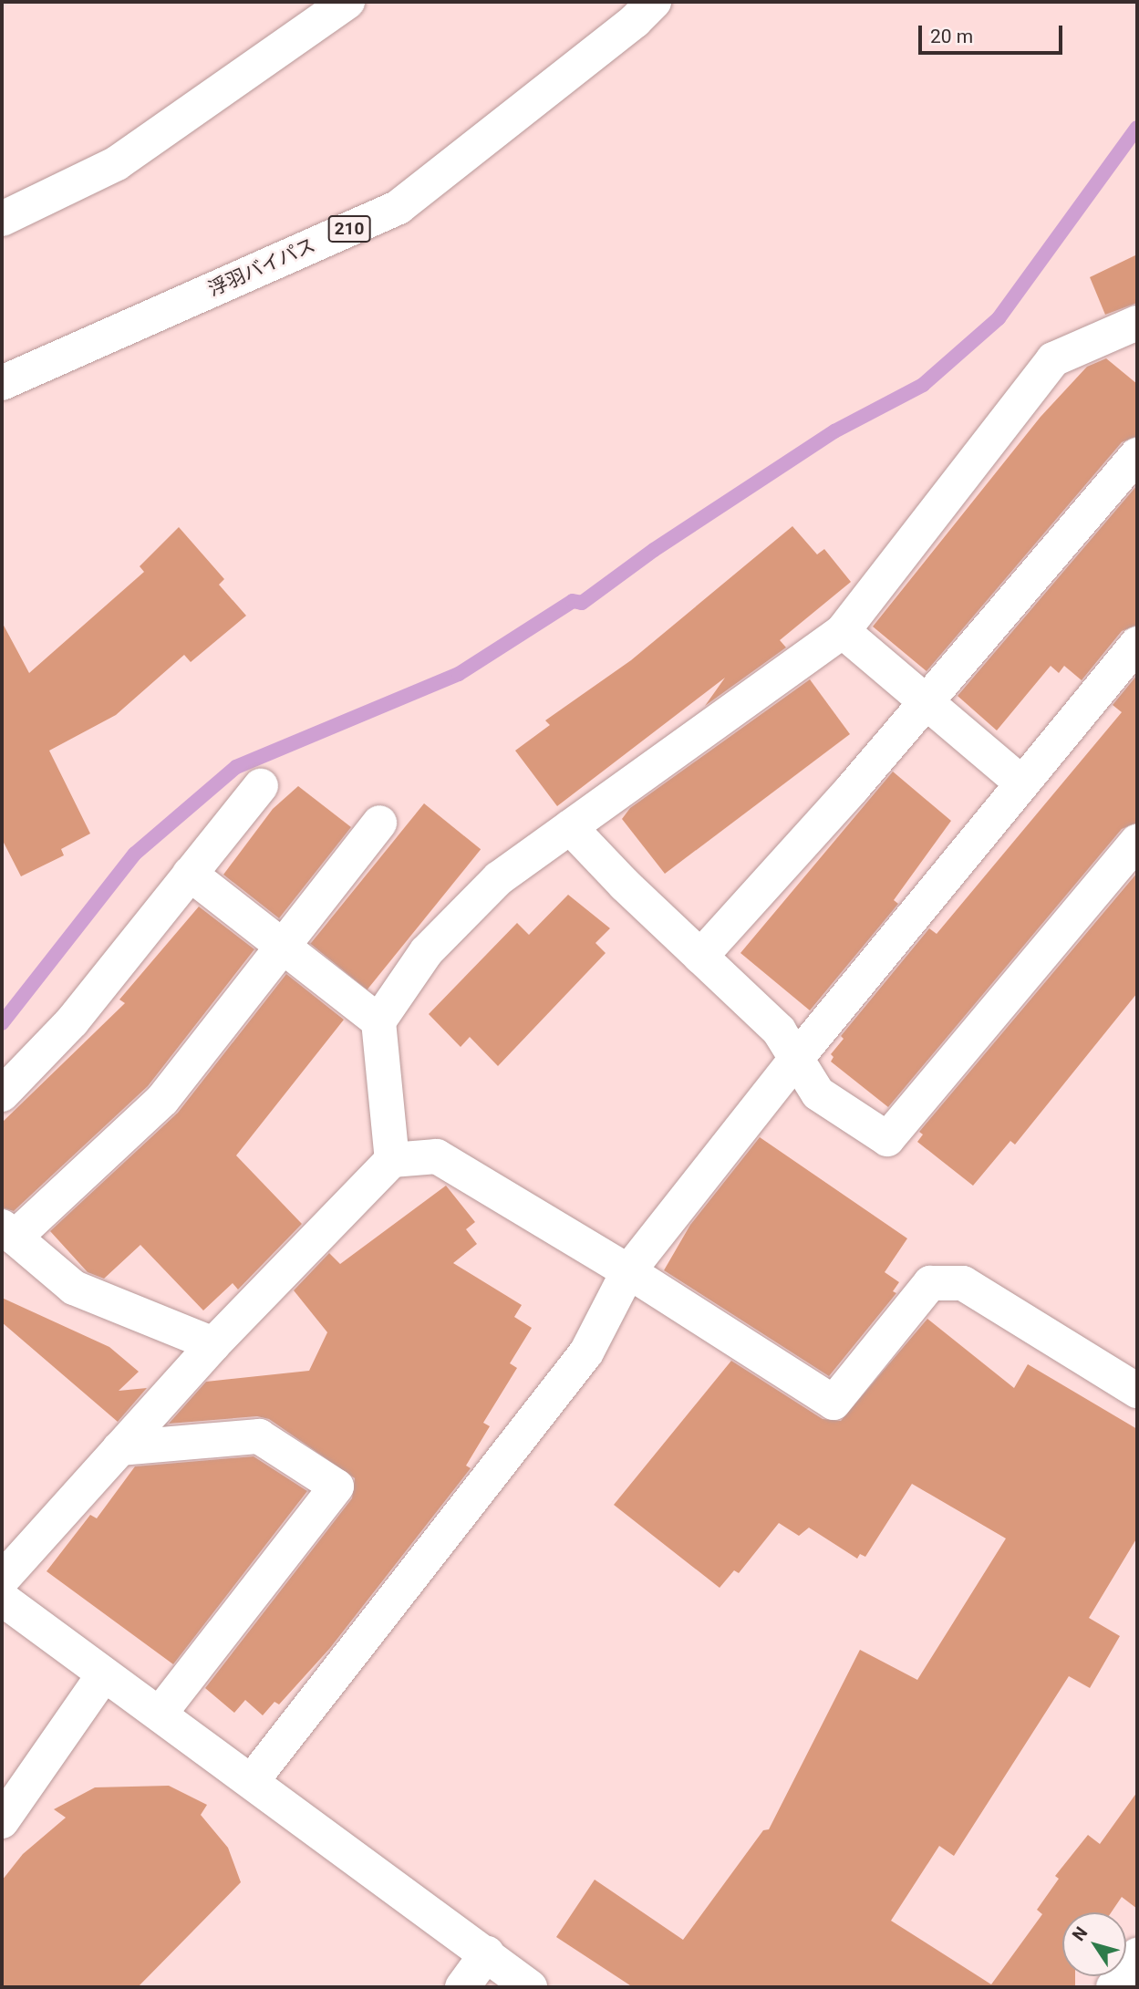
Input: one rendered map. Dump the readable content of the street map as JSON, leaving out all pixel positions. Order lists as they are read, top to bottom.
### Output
{
  "streets": {
    "main road": ["210", "浮羽バイパス"]
  },
  "scale_bar": "20 m",
  "north": "top left"
}
